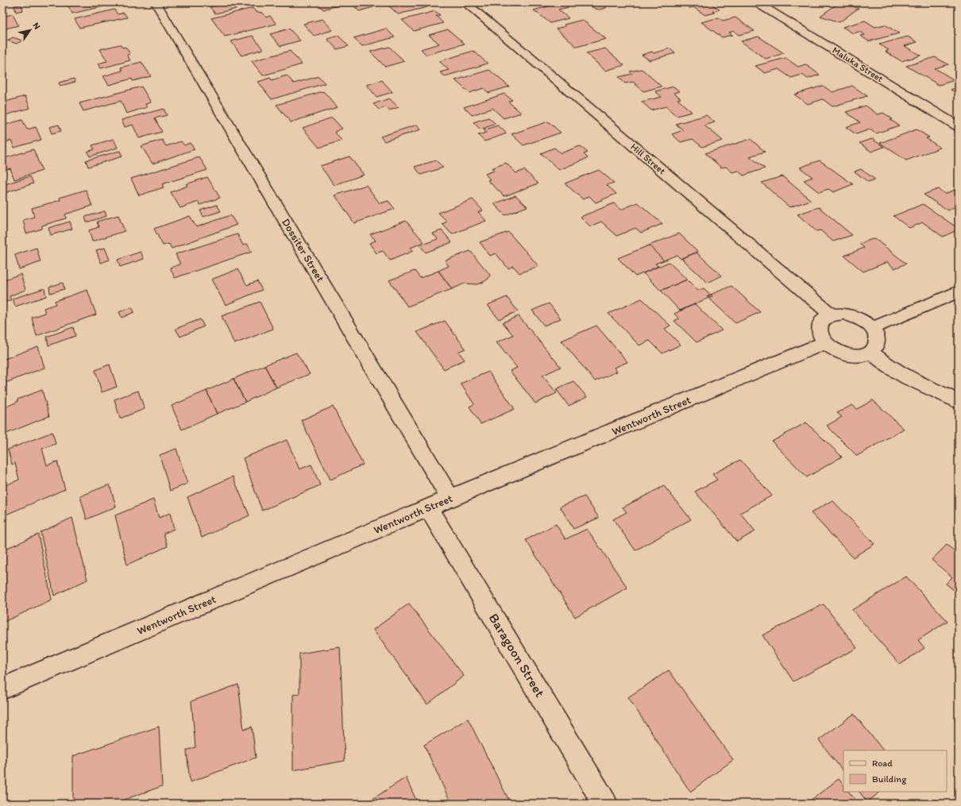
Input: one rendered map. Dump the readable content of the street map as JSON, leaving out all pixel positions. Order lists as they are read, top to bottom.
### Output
{
  "streets": {
    "street": [
      "Maluka Street",
      "Hill Street",
      "Dossiter Street",
      "Wentworth Street",
      "Baragoon Street"
    ]
  },
  "crossings": [
    ["Hill Street", "Wentworth Street"],
    ["Dossiter Street", "Wentworth Street"],
    ["Wentworth Street", "Baragoon Street"]
  ],
  "legend": ["Road", "Building"],
  "north": "top right"
}
